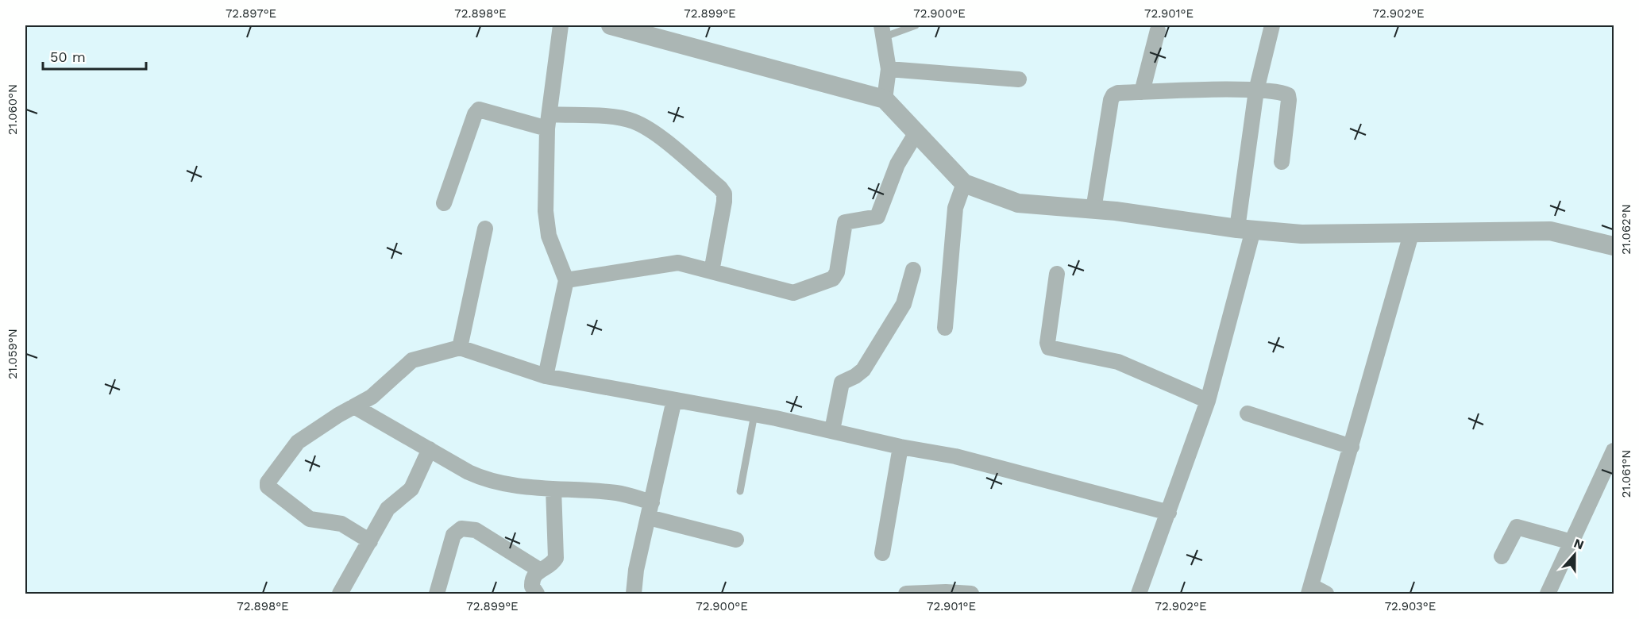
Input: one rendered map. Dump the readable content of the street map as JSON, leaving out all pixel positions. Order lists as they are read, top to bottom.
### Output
{
  "scale_bar": "50 m",
  "north": "top",
  "coordinates": [
    "72.897°E",
    "72.898°E",
    "72.899°E",
    "72.900°E",
    "72.901°E",
    "72.902°E",
    "21.060°N",
    "21.062°N",
    "21.059°N",
    "21.061°N",
    "72.903°E"
  ]
}
